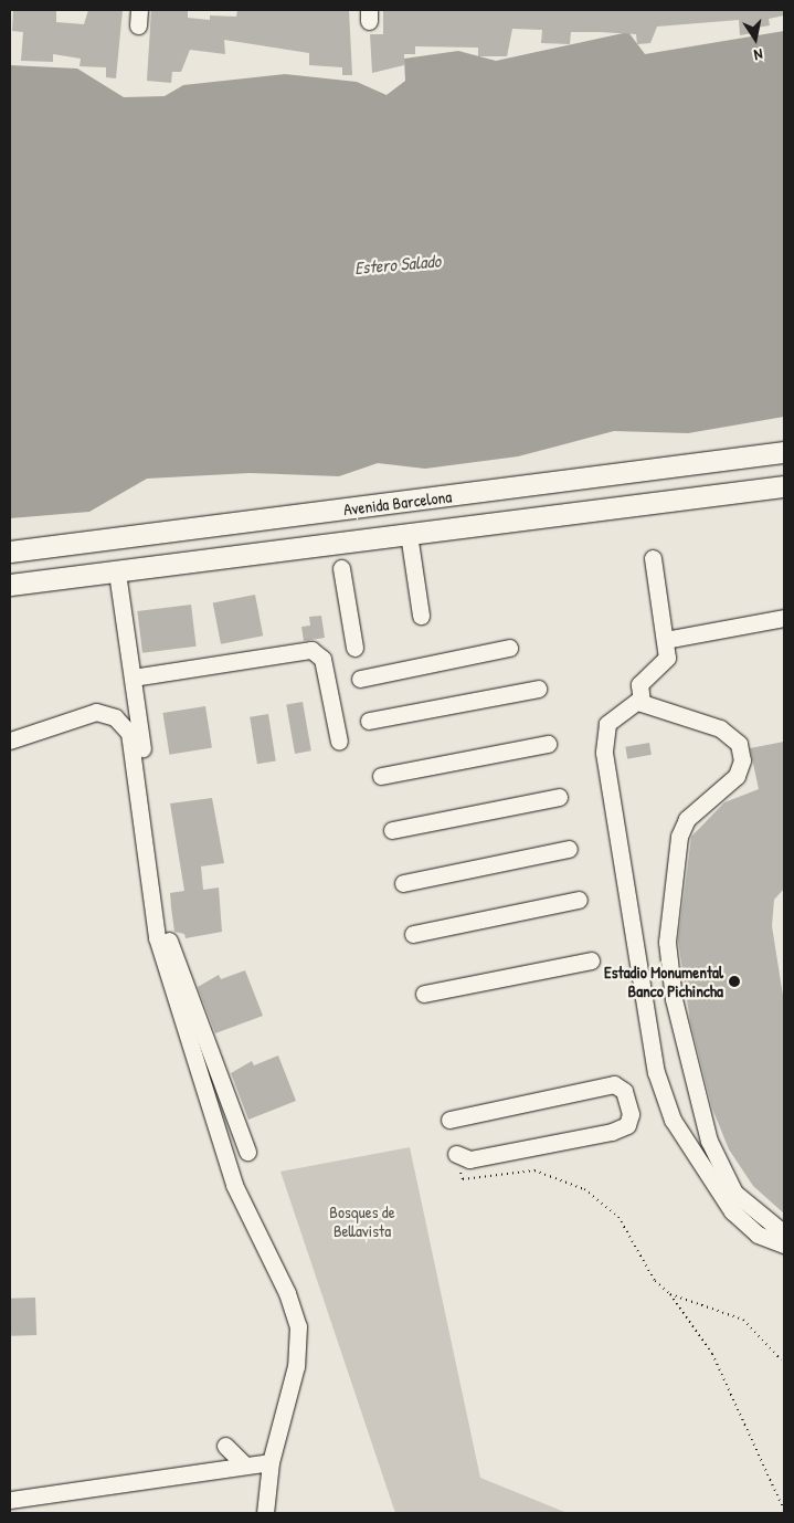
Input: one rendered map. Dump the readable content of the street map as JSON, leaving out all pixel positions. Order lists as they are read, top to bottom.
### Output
{
  "streets": {
    "main road": ["Avenida Barcelona"]
  },
  "water": ["Estero Salado"],
  "parks": ["Bosques de Bellavista"],
  "places": ["Estadio Monumental Banco Pichincha"],
  "north": "bottom"
}
